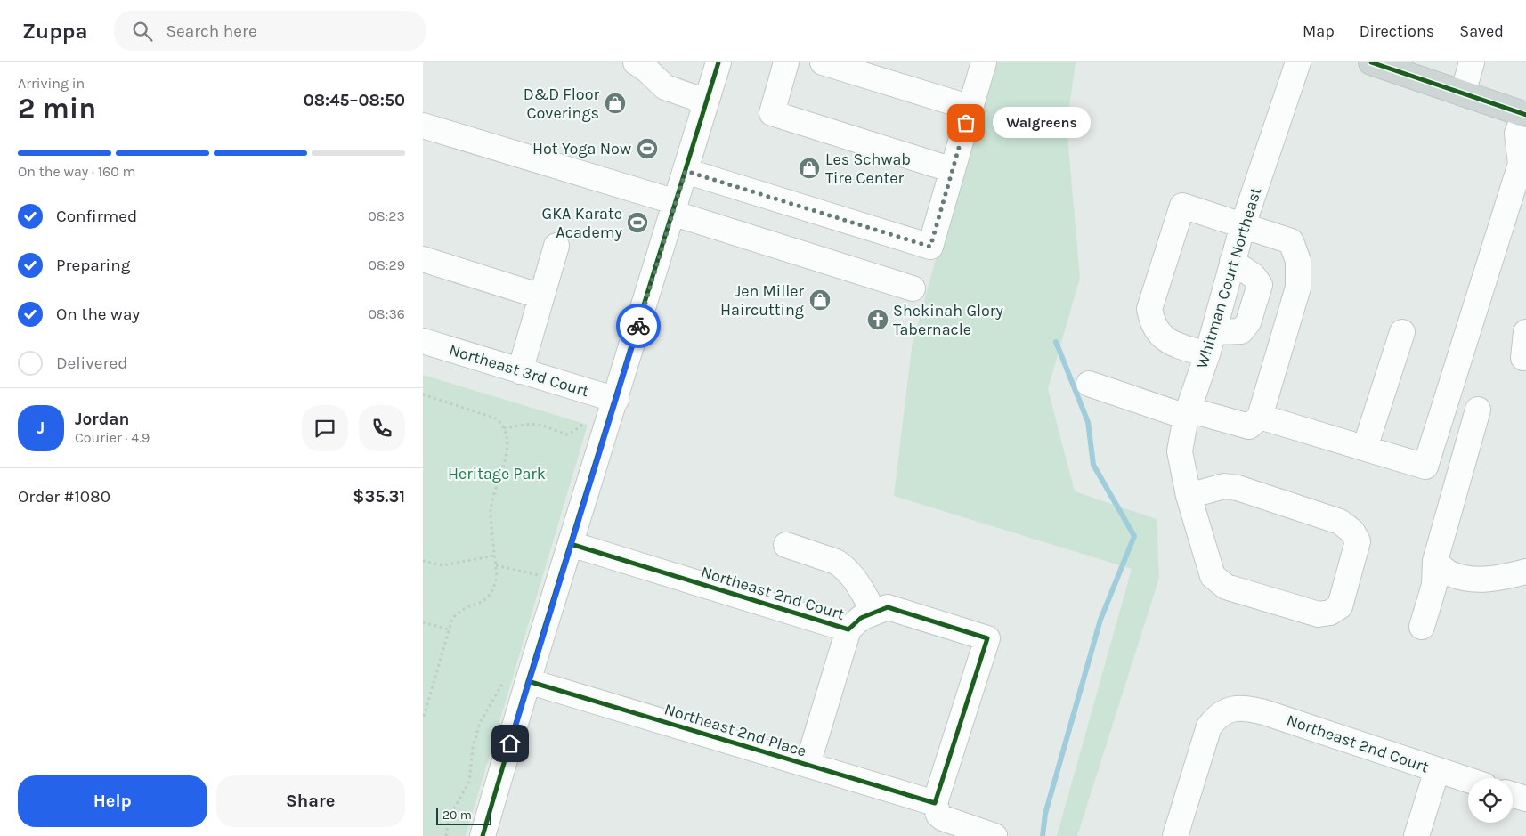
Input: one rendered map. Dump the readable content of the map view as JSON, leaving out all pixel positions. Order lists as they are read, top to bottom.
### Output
{
  "streets": {
    "street": [
      "Whitman Court Northeast",
      "Northeast 3rd Court",
      "Northeast 2nd Court",
      "Northeast 2nd Place"
    ]
  },
  "crossings": [
    ["Northeast 2nd Court", "Northeast 2nd Place"]
  ],
  "parks": ["Heritage Park"],
  "places": {
    "shop": ["D&D Floor Coverings", "Les Schwab Tire Center", "Jen Miller Haircutting"],
    "other": ["Walgreens"],
    "sports": ["Hot Yoga Now", "GKA Karate Academy"],
    "church": ["Shekinah Glory Tabernacle"]
  },
  "scale_bar": "20 m",
  "page": {
    "header": "Zuppa",
    "search": "Search here",
    "nav": ["Map", "Directions", "Saved"],
    "heading": ["2 min", "Arriving in", "08:45–08:50"],
    "panel": [
      "Jordan",
      "Courier · 4.9",
      "Order #1080",
      "$35.31"
    ],
    "bubble": "Walgreens",
    "bar": "On the way · 160 m",
    "list": [
      ["Confirmed", "08:23"],
      ["Preparing", "08:29"],
      ["On the way", "08:36"],
      "Delivered"
    ],
    "round": "J",
    "buttons": ["Help", "Share"],
    "scale": "20 m"
  }
}
